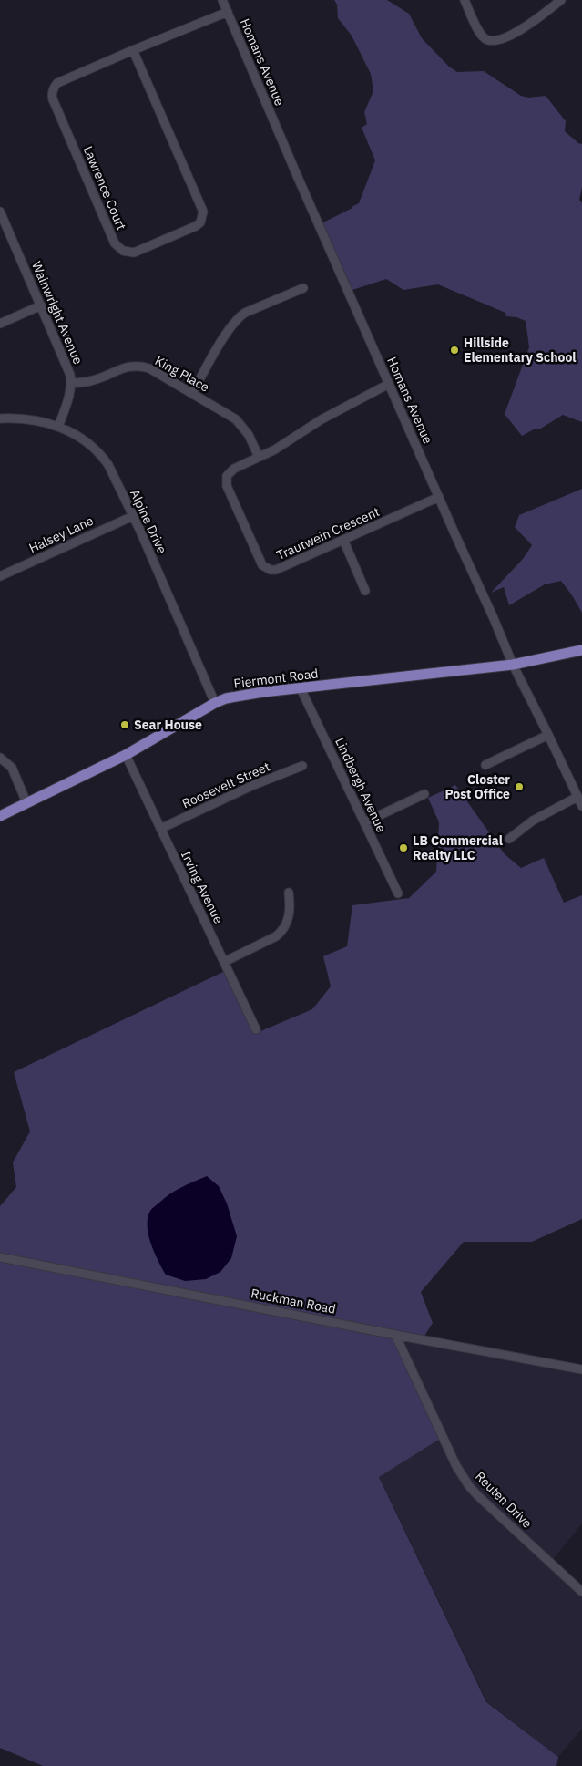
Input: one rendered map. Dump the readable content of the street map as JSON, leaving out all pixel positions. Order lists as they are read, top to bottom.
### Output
{
  "streets": {
    "main road": ["Piermont Road"],
    "street": [
      "Homans Avenue",
      "Lawrence Court",
      "Wainwright Avenue",
      "King Place",
      "Alpine Drive",
      "Trautwein Crescent",
      "Halsey Lane",
      "Roosevelt Street",
      "Lindbergh Avenue",
      "Irving Avenue",
      "Ruckman Road",
      "Reuten Drive"
    ]
  },
  "crossings": [
    ["Homans Avenue", "Lawrence Court"],
    ["Homans Avenue", "Trautwein Crescent"],
    ["Homans Avenue", "Piermont Road"],
    ["Wainwright Avenue", "King Place"],
    ["Wainwright Avenue", "Alpine Drive"],
    ["King Place", "Trautwein Crescent"],
    ["Alpine Drive", "Halsey Lane"],
    ["Alpine Drive", "Piermont Road"],
    ["Piermont Road", "Lindbergh Avenue"],
    ["Piermont Road", "Irving Avenue"],
    ["Roosevelt Street", "Irving Avenue"],
    ["Ruckman Road", "Reuten Drive"]
  ],
  "places": [
    "Hillside Elementary School",
    "Sear House",
    "Closter Post Office",
    "LB Commercial Realty LLC"
  ]
}
